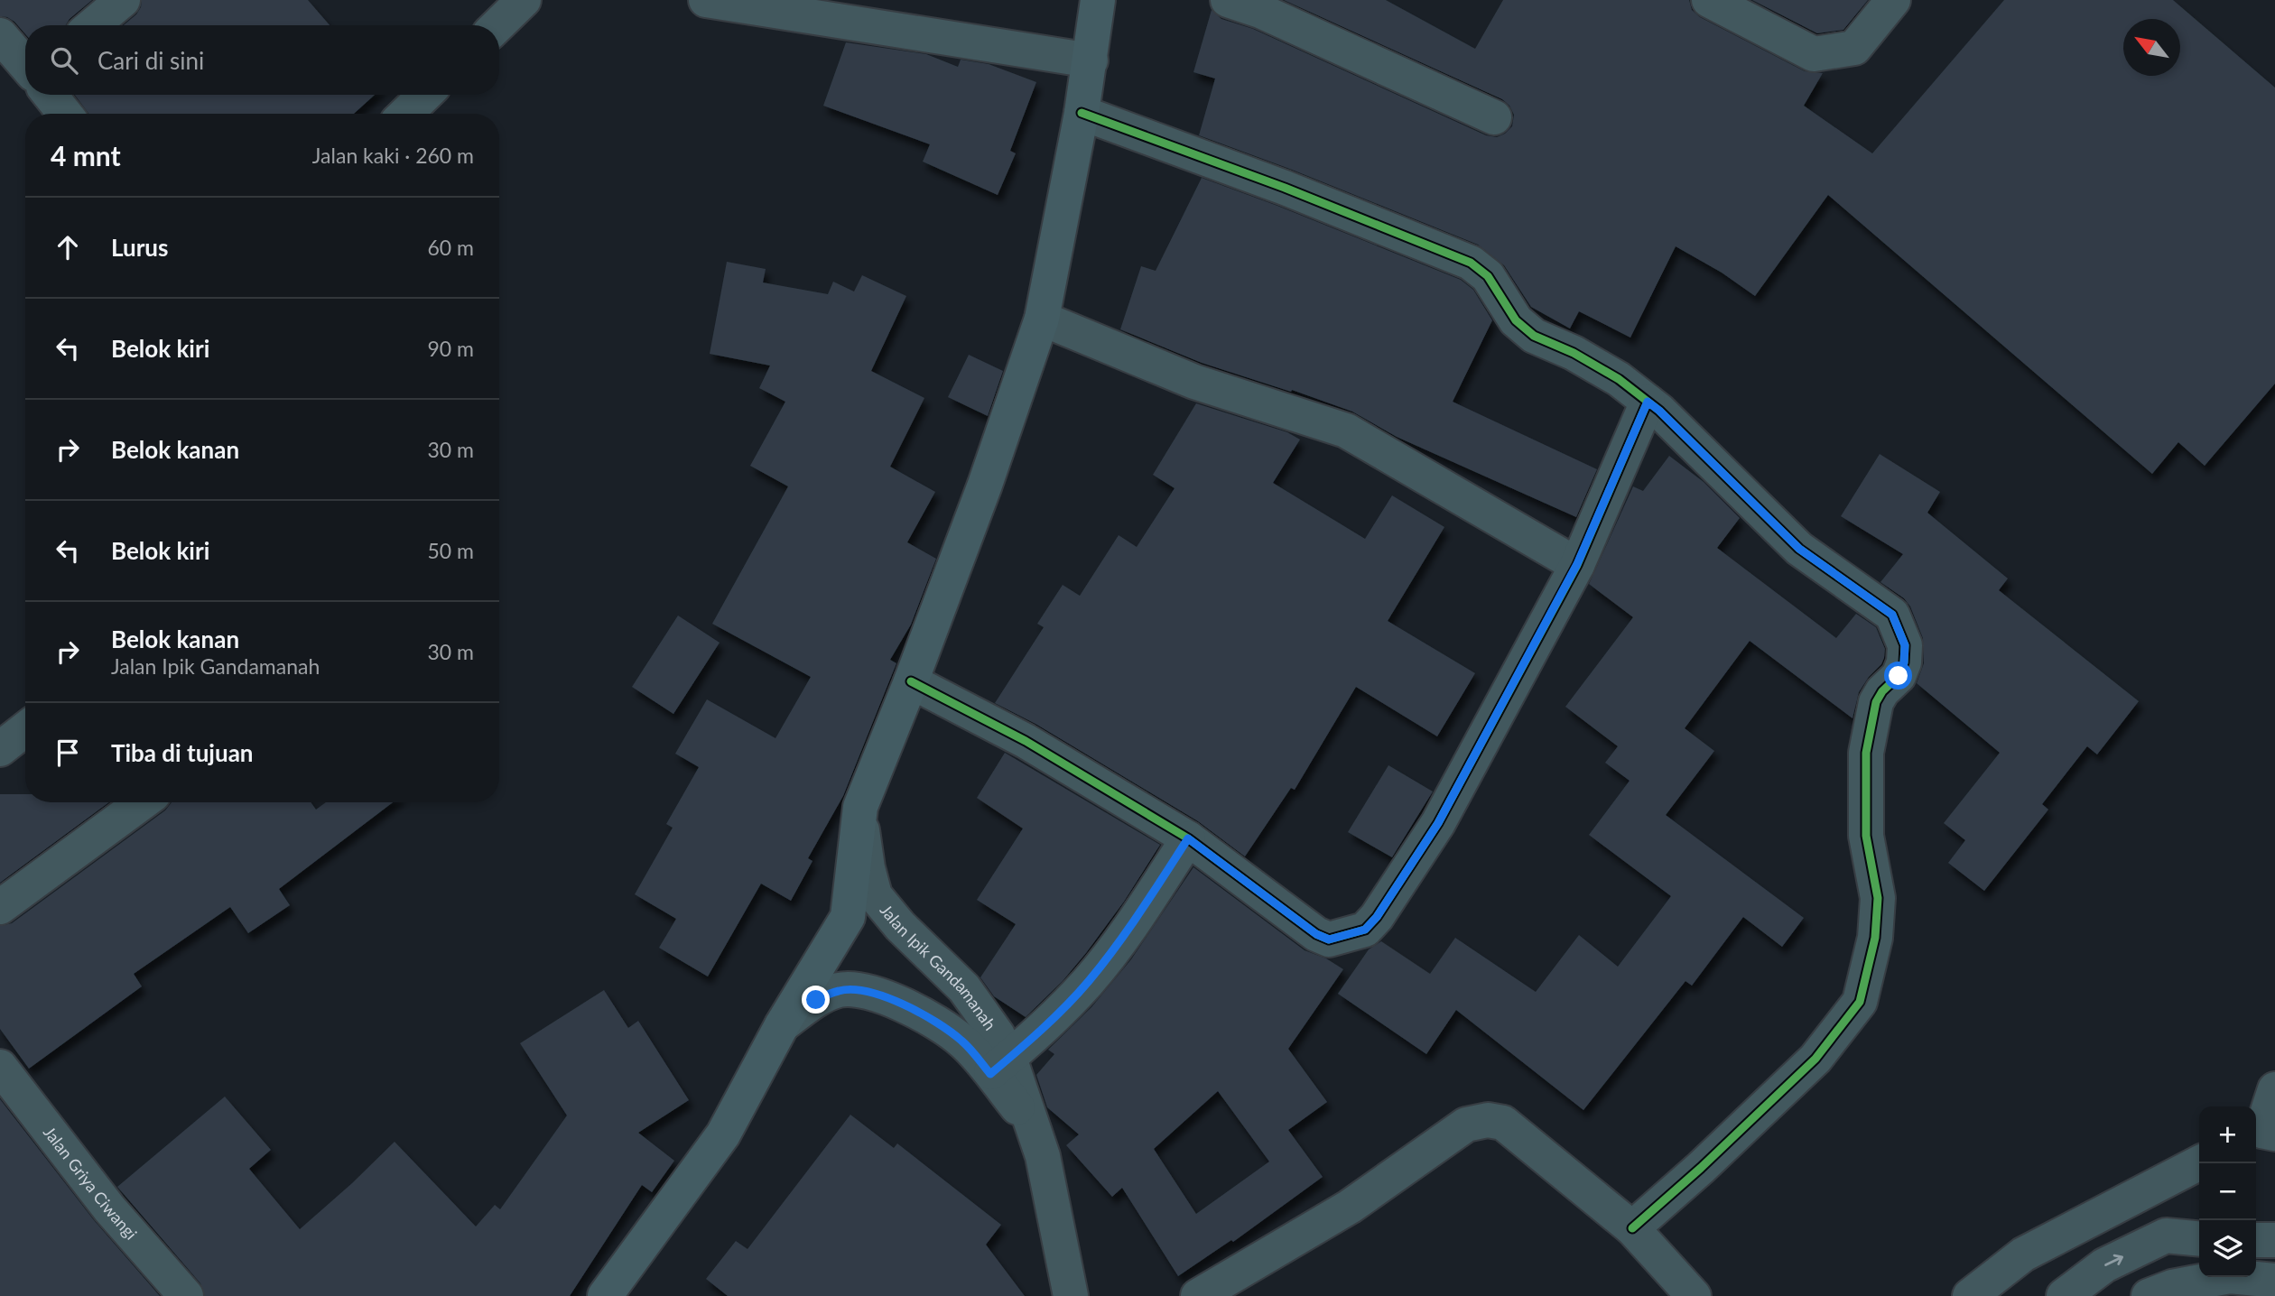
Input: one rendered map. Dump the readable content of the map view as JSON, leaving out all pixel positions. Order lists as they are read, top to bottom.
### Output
{
  "streets": {
    "street": ["Jalan Ipik Gandamanah", "Jalan Griya Ciwangi"]
  },
  "north": "top left",
  "page": {
    "search": "Cari di sini",
    "heading": ["4 mnt", "Jalan kaki · 260 m"],
    "list": [
      ["Lurus", "60 m"],
      ["Belok kiri", "90 m"],
      ["Belok kanan", "30 m"],
      ["Belok kiri", "50 m"],
      ["Belok kanan", "Jalan Ipik Gandamanah", "30 m"],
      "Tiba di tujuan"
    ],
    "map_buttons": ["+", "−"]
  }
}
